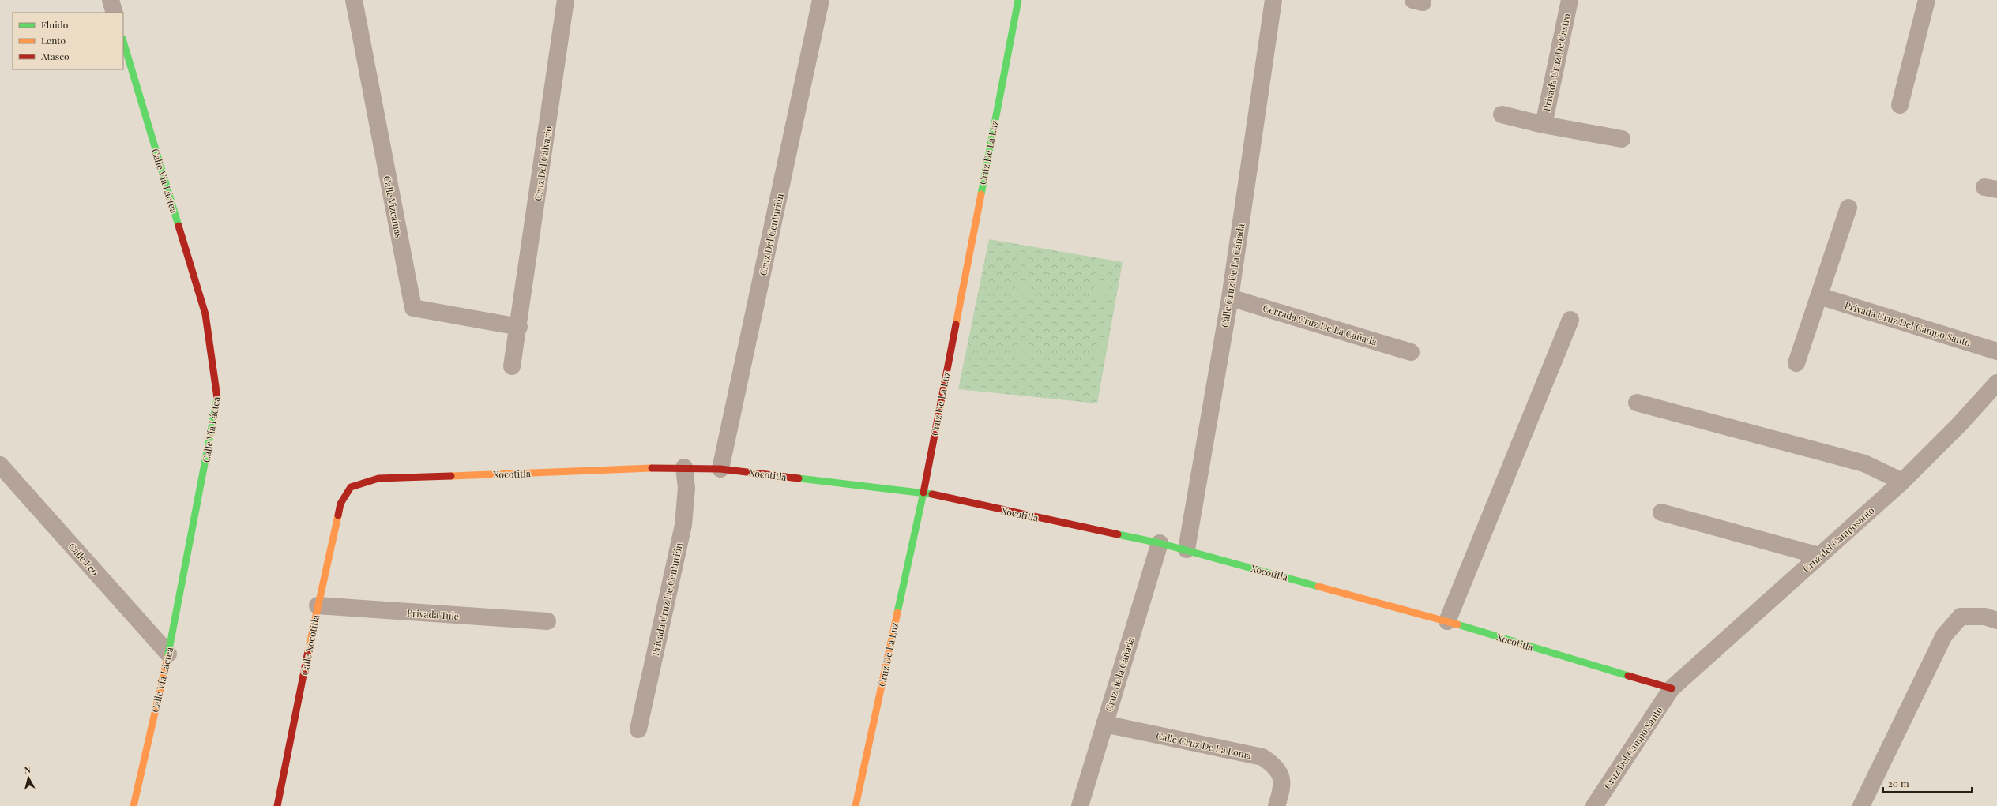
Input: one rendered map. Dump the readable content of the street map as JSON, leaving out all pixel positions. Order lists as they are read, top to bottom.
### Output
{
  "streets": {
    "street": [
      "Privada Cruz De Castro",
      "Cruz De La Luz",
      "Cruz Del Calvario",
      "Calle Vía Láctea",
      "Calle Vizcaínas",
      "Cruz Del Centurión",
      "Calle Cruz De La Cañada",
      "Privada Cruz Del Campo Santo",
      "Cerrada Cruz De La Cañada",
      "Xocotitla",
      "Cruz del Camposanto",
      "Calle Leo",
      "Privada Cruz De Centurión",
      "Privada Tule",
      "Calle Xocotitla",
      "Cruz de la Cañada",
      "Calle Cruz De La Loma",
      "Cruz Del Campo Santo"
    ]
  },
  "crossings": [
    ["Cruz De La Luz", "Xocotitla"],
    ["Cruz Del Calvario", "Calle Vizcaínas"],
    ["Calle Vía Láctea", "Calle Leo"],
    ["Cruz Del Centurión", "Xocotitla"],
    ["Calle Cruz De La Cañada", "Cerrada Cruz De La Cañada"],
    ["Calle Cruz De La Cañada", "Xocotitla"],
    ["Xocotitla", "Cruz del Camposanto"],
    ["Xocotitla", "Privada Cruz De Centurión"],
    ["Xocotitla", "Calle Xocotitla"],
    ["Xocotitla", "Cruz de la Cañada"],
    ["Xocotitla", "Cruz Del Campo Santo"],
    ["Cruz del Camposanto", "Cruz Del Campo Santo"],
    ["Privada Tule", "Calle Xocotitla"],
    ["Cruz de la Cañada", "Calle Cruz De La Loma"]
  ],
  "legend": ["Fluido", "Lento", "Atasco"],
  "scale_bar": "20 m",
  "north": "top"
}
